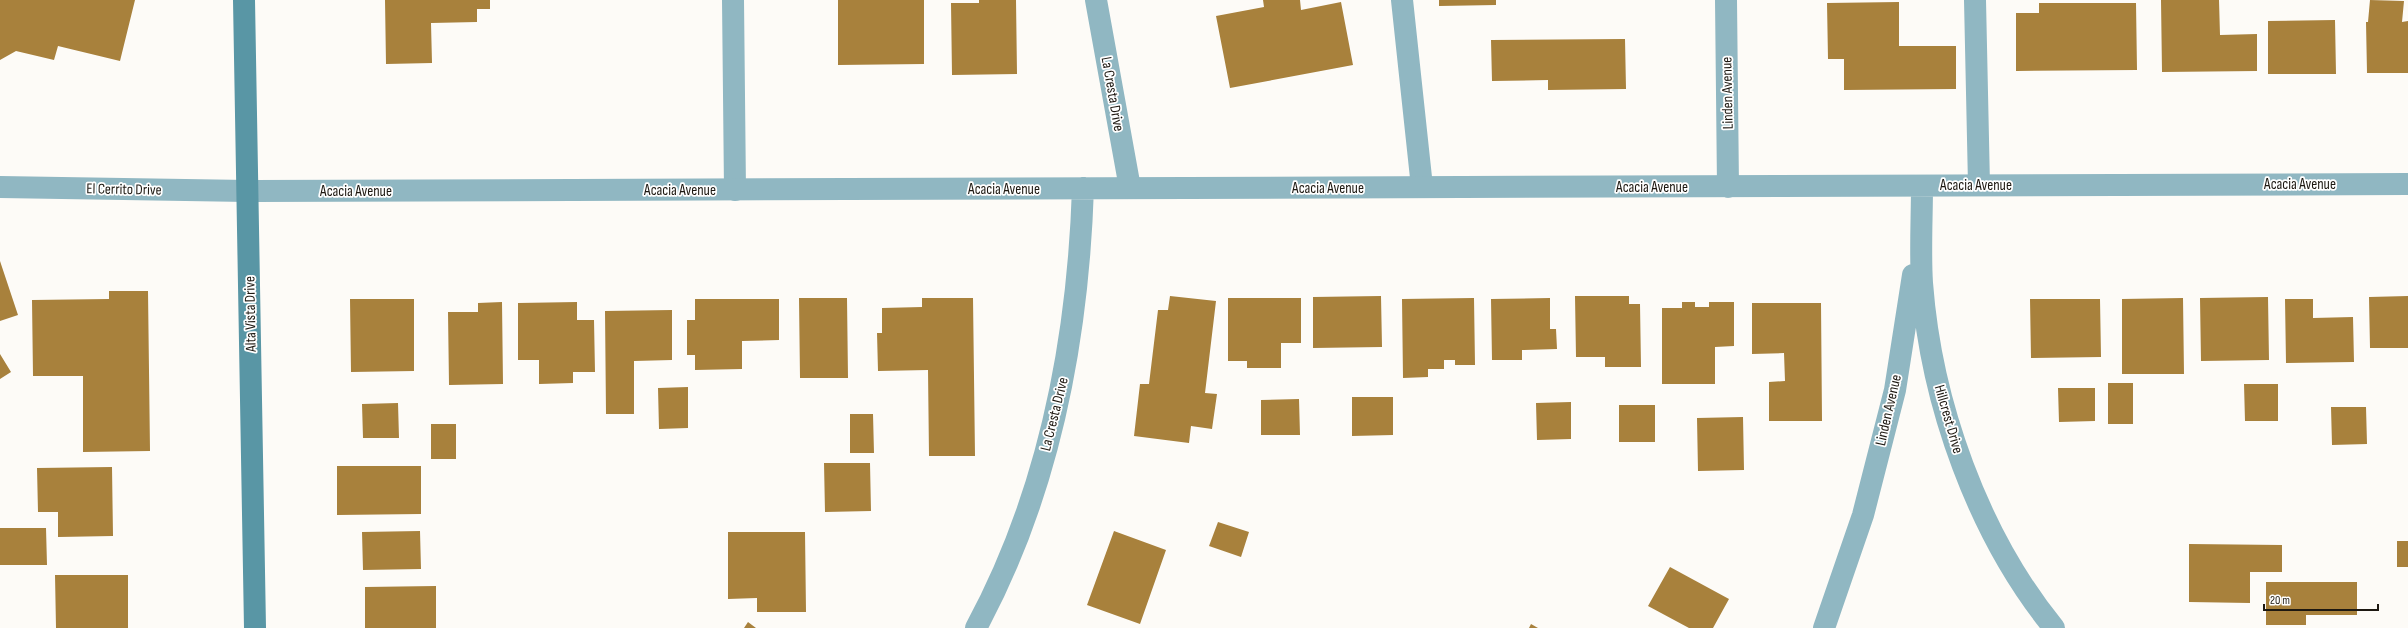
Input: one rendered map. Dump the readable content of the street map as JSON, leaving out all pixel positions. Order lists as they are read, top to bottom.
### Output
{
  "streets": {
    "street": [
      "Linden Avenue",
      "La Cresta Drive",
      "Acacia Avenue",
      "El Cerrito Drive",
      "Alta Vista Drive",
      "Hillcrest Drive"
    ]
  },
  "crossings": [
    ["Linden Avenue", "Acacia Avenue"],
    ["Linden Avenue", "Hillcrest Drive"],
    ["La Cresta Drive", "Acacia Avenue"],
    ["Acacia Avenue", "El Cerrito Drive"],
    ["Acacia Avenue", "Alta Vista Drive"],
    ["Acacia Avenue", "Hillcrest Drive"],
    ["El Cerrito Drive", "Alta Vista Drive"]
  ],
  "scale_bar": "20 m"
}
